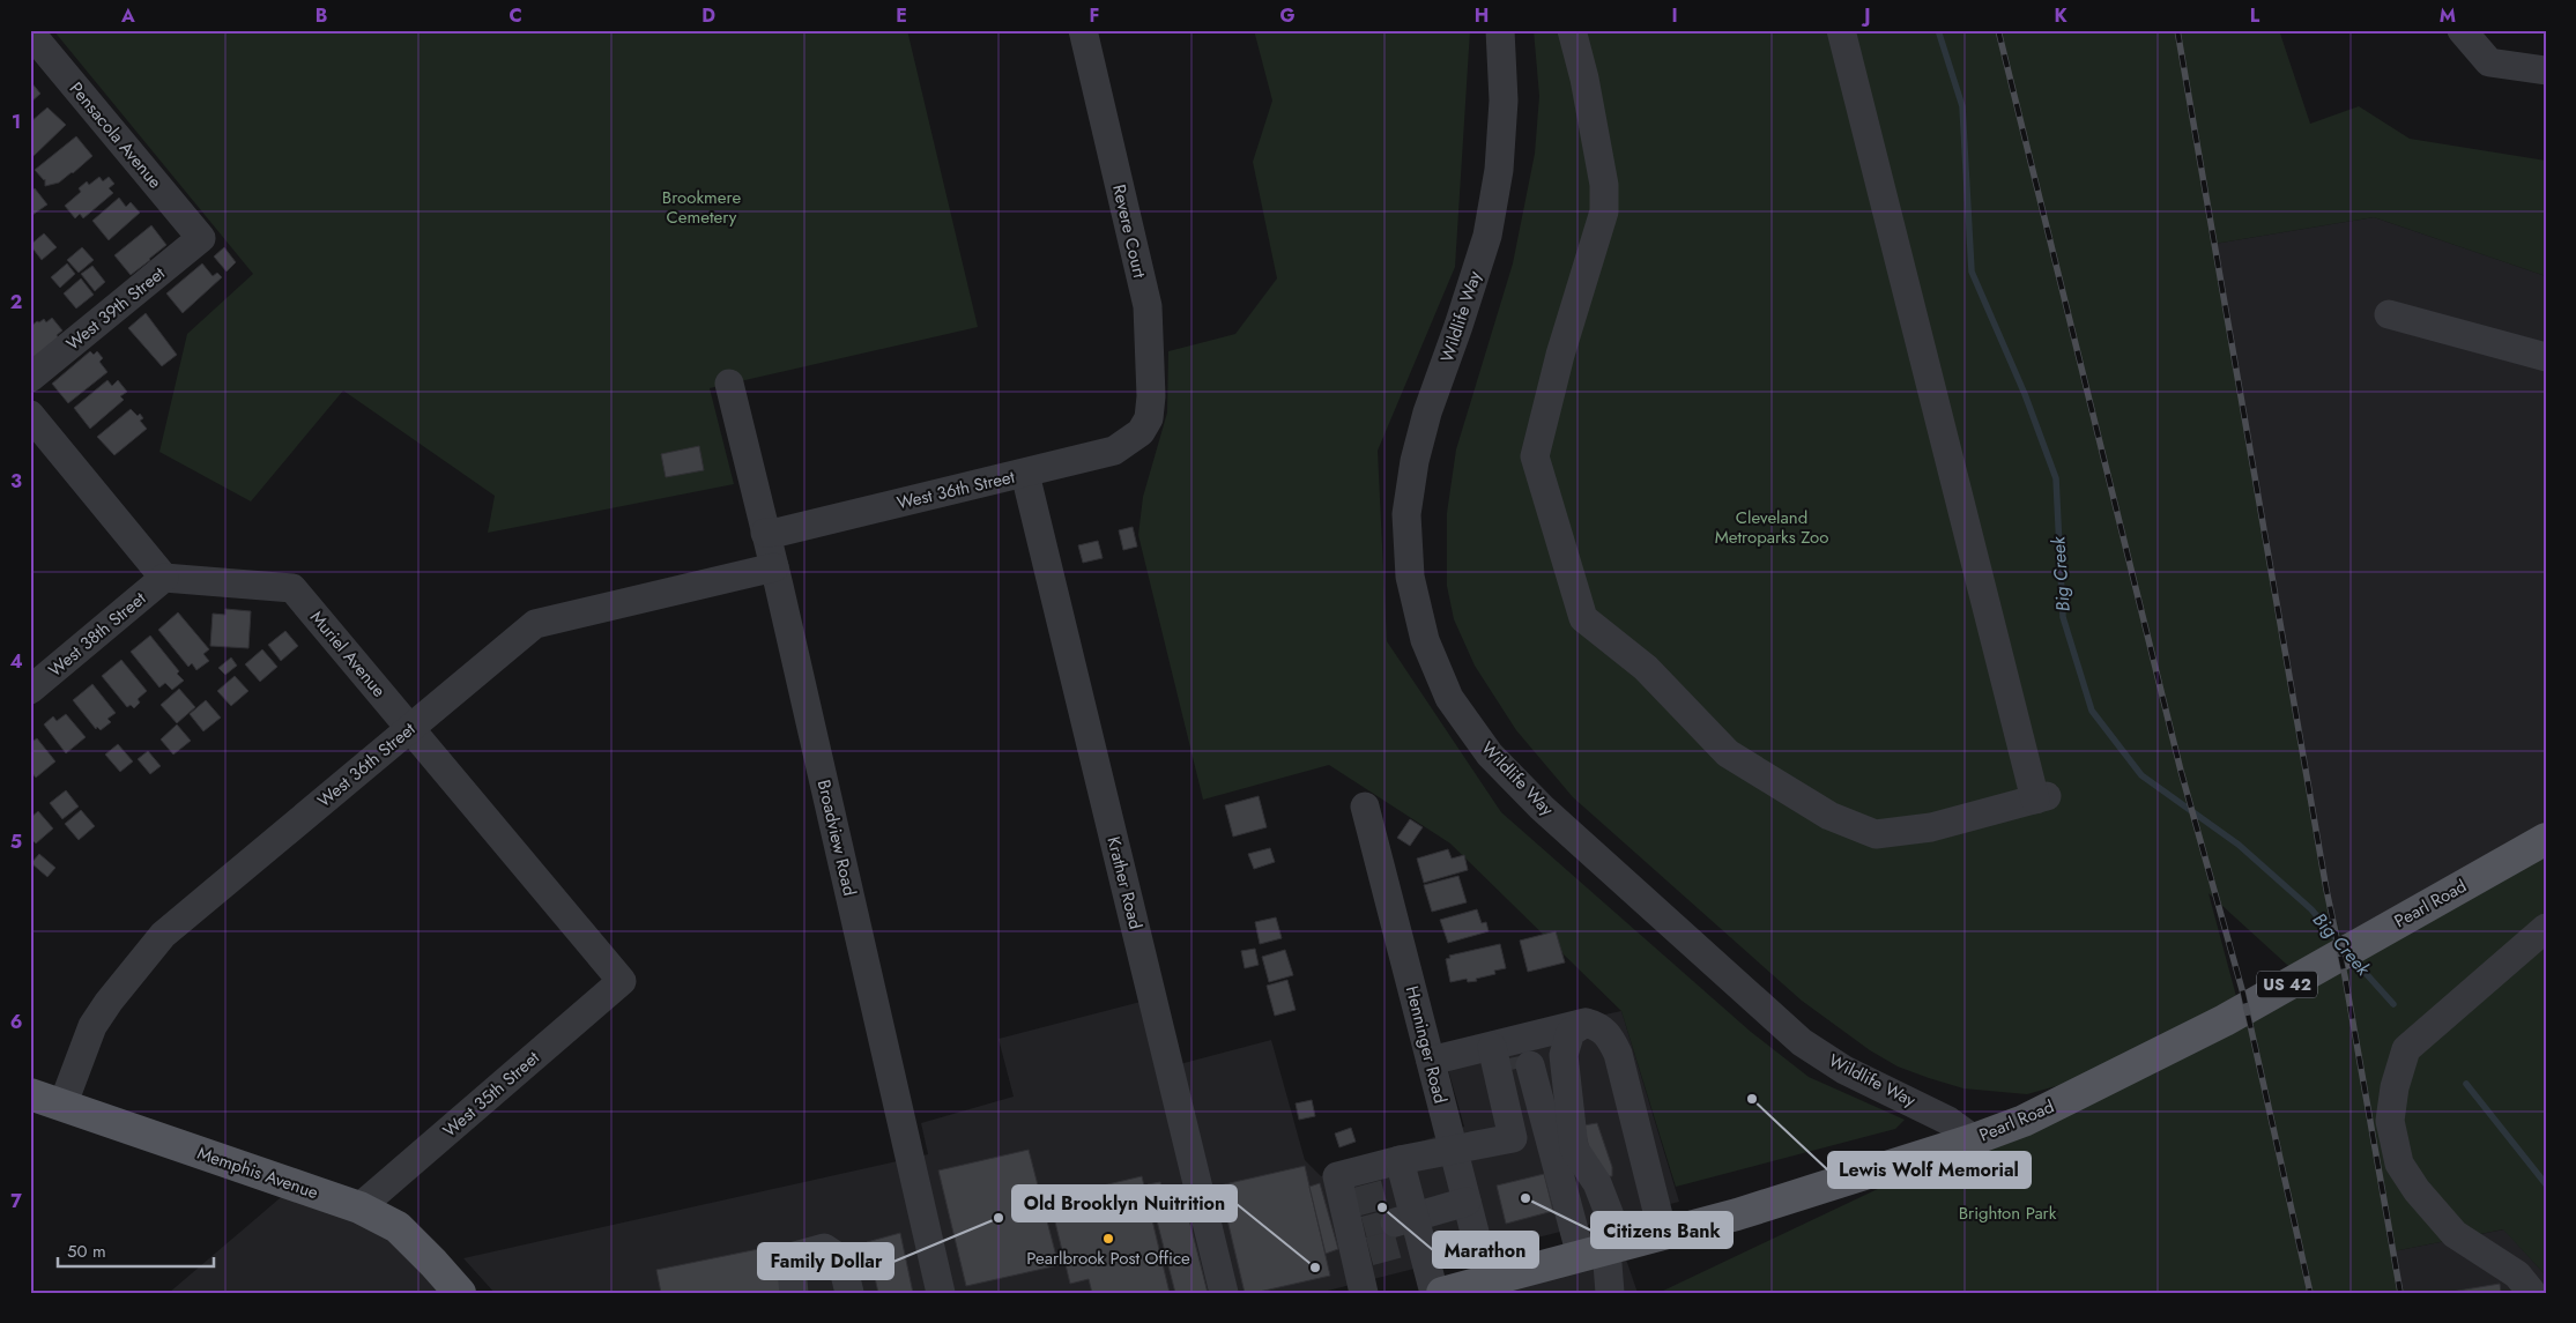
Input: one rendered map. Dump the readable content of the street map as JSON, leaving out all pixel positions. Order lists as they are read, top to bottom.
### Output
{
  "streets": {
    "main road": ["Pearl Road", "US 42", "Memphis Avenue"],
    "street": [
      "Pensacola Avenue",
      "Revere Court",
      "West 39th Street",
      "Wildlife Way",
      "West 36th Street",
      "West 38th Street",
      "Muriel Avenue",
      "Broadview Road",
      "Krather Road",
      "Henninger Road",
      "West 35th Street"
    ]
  },
  "crossings": [
    ["Pensacola Avenue", "West 39th Street"],
    ["Revere Court", "West 36th Street"],
    ["Wildlife Way", "Pearl Road"],
    ["West 36th Street", "Muriel Avenue"],
    ["West 36th Street", "Broadview Road"],
    ["West 36th Street", "Krather Road"],
    ["West 36th Street", "Memphis Avenue"],
    ["West 38th Street", "Muriel Avenue"],
    ["Muriel Avenue", "West 35th Street"],
    ["Pearl Road", "Henninger Road"],
    ["West 35th Street", "Memphis Avenue"]
  ],
  "water": ["Big Creek"],
  "parks": ["Brookmere Cemetery", "Cleveland Metroparks Zoo", "Brighton Park"],
  "places": [
    "Lewis Wolf Memorial",
    "Citizens Bank",
    "Marathon",
    "Family Dollar",
    "Pearlbrook Post Office",
    "Old Brooklyn Nuitrition"
  ],
  "scale_bar": "50 m",
  "grid": {
    "columns": [
      "A",
      "B",
      "C",
      "D",
      "E",
      "F",
      "G",
      "H",
      "I",
      "J",
      "K",
      "L",
      "M"
    ],
    "rows": [
      "1",
      "2",
      "3",
      "4",
      "5",
      "6",
      "7"
    ]
  }
}
